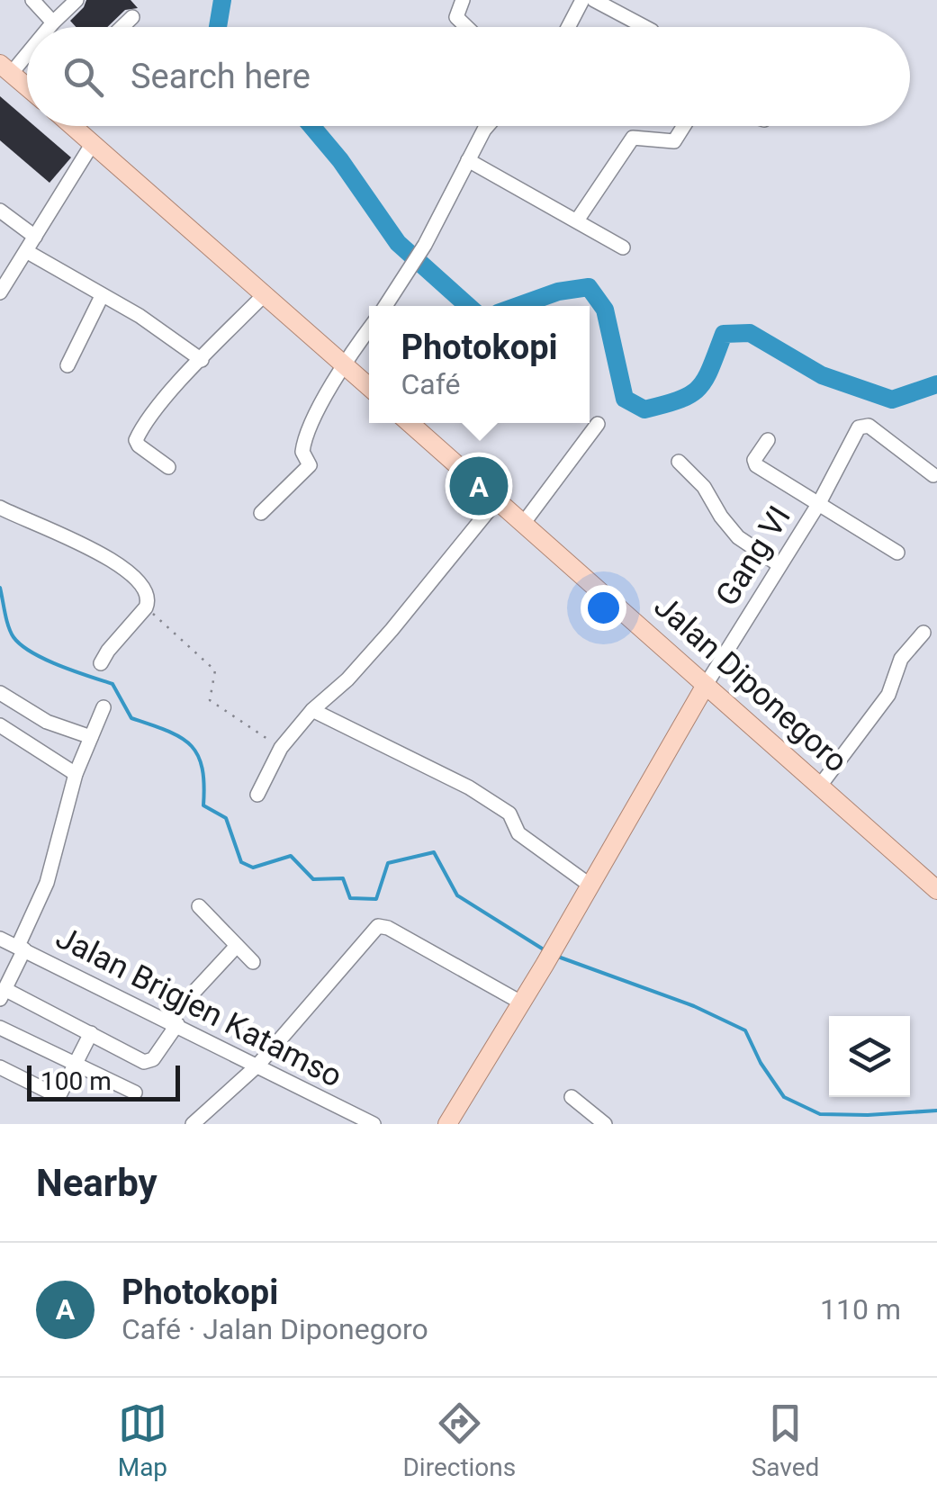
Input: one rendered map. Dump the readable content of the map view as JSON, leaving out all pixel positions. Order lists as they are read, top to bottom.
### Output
{
  "streets": {
    "main road": ["Jalan Diponegoro"],
    "street": ["Gang VI", "Jalan Brigjen Katamso"]
  },
  "crossings": [
    ["Gang VI", "Jalan Diponegoro"]
  ],
  "scale_bar": "100 m",
  "page": {
    "search": "Search here",
    "popup": ["Photokopi", "Café"],
    "pins": "A",
    "scale": "100 m",
    "heading": "Nearby",
    "list": [
      {
        "mark": "A",
        "name": "Photokopi",
        "note": "Café · Jalan Diponegoro",
        "value": "110 m"
      }
    ],
    "nav": ["Map", "Directions", "Saved"]
  }
}
